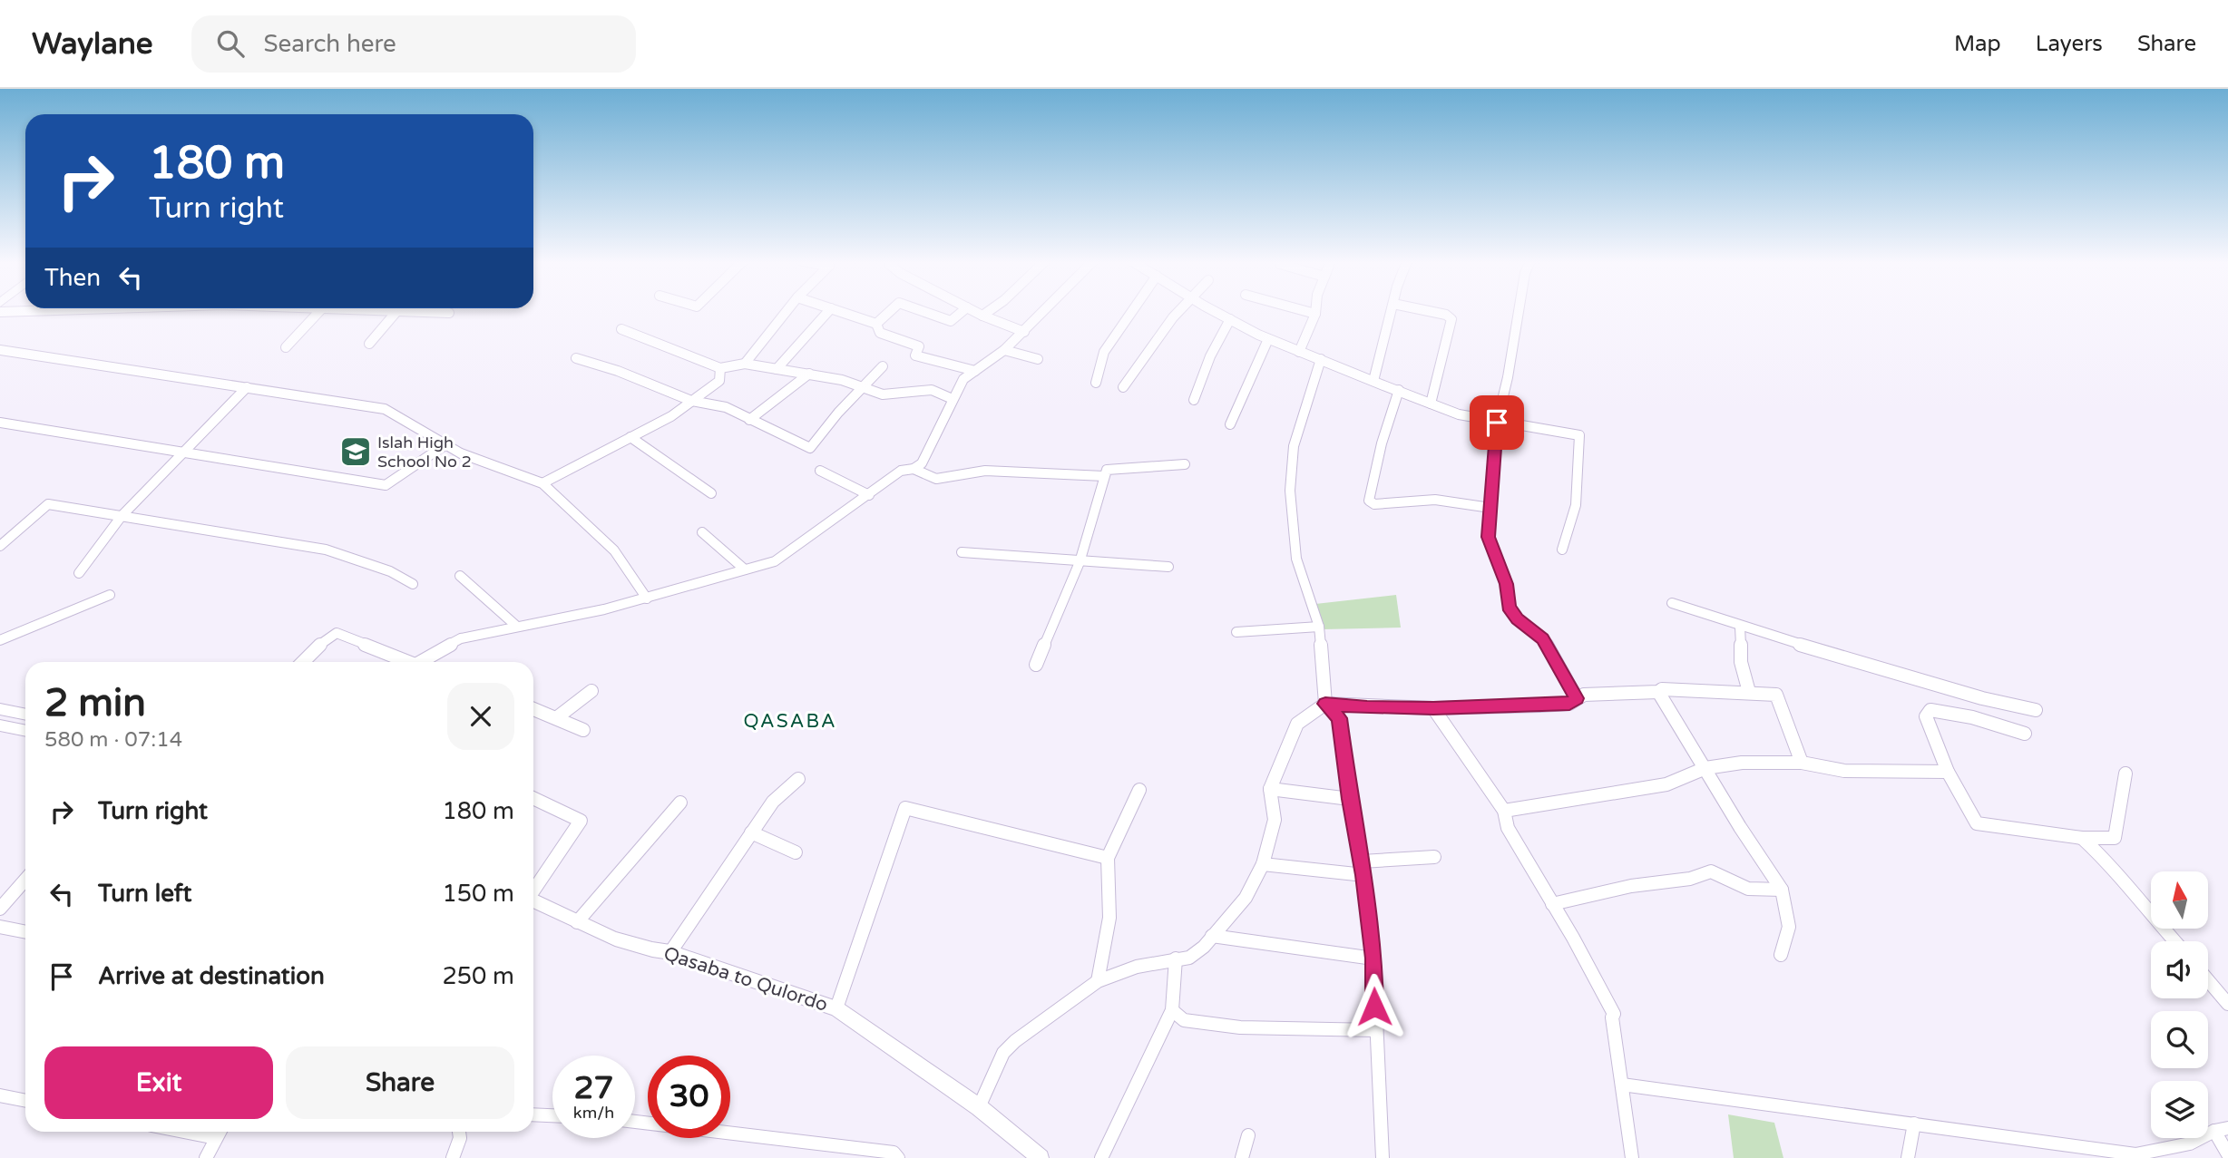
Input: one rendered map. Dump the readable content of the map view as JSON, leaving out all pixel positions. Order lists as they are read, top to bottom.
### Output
{
  "streets": {
    "street": ["Qasaba to Qulordo"]
  },
  "districts": ["QASABA"],
  "places": {
    "school or university": ["Islah High School No 2"]
  },
  "north": "top",
  "page": {
    "header": "Waylane",
    "search": "Search here",
    "nav": ["Map", "Layers", "Share"],
    "turn": ["180 m", "Turn right"],
    "then": "Then",
    "heading": ["2 min", "580 m · 07:14"],
    "list": [
      {
        "name": "Turn right",
        "value": "180 m"
      },
      {
        "name": "Turn left",
        "value": "150 m"
      },
      {
        "name": "Arrive at destination",
        "value": "250 m"
      }
    ],
    "buttons": ["Exit", "Share"],
    "speed": "27 km/h",
    "limit": "30"
  }
}
